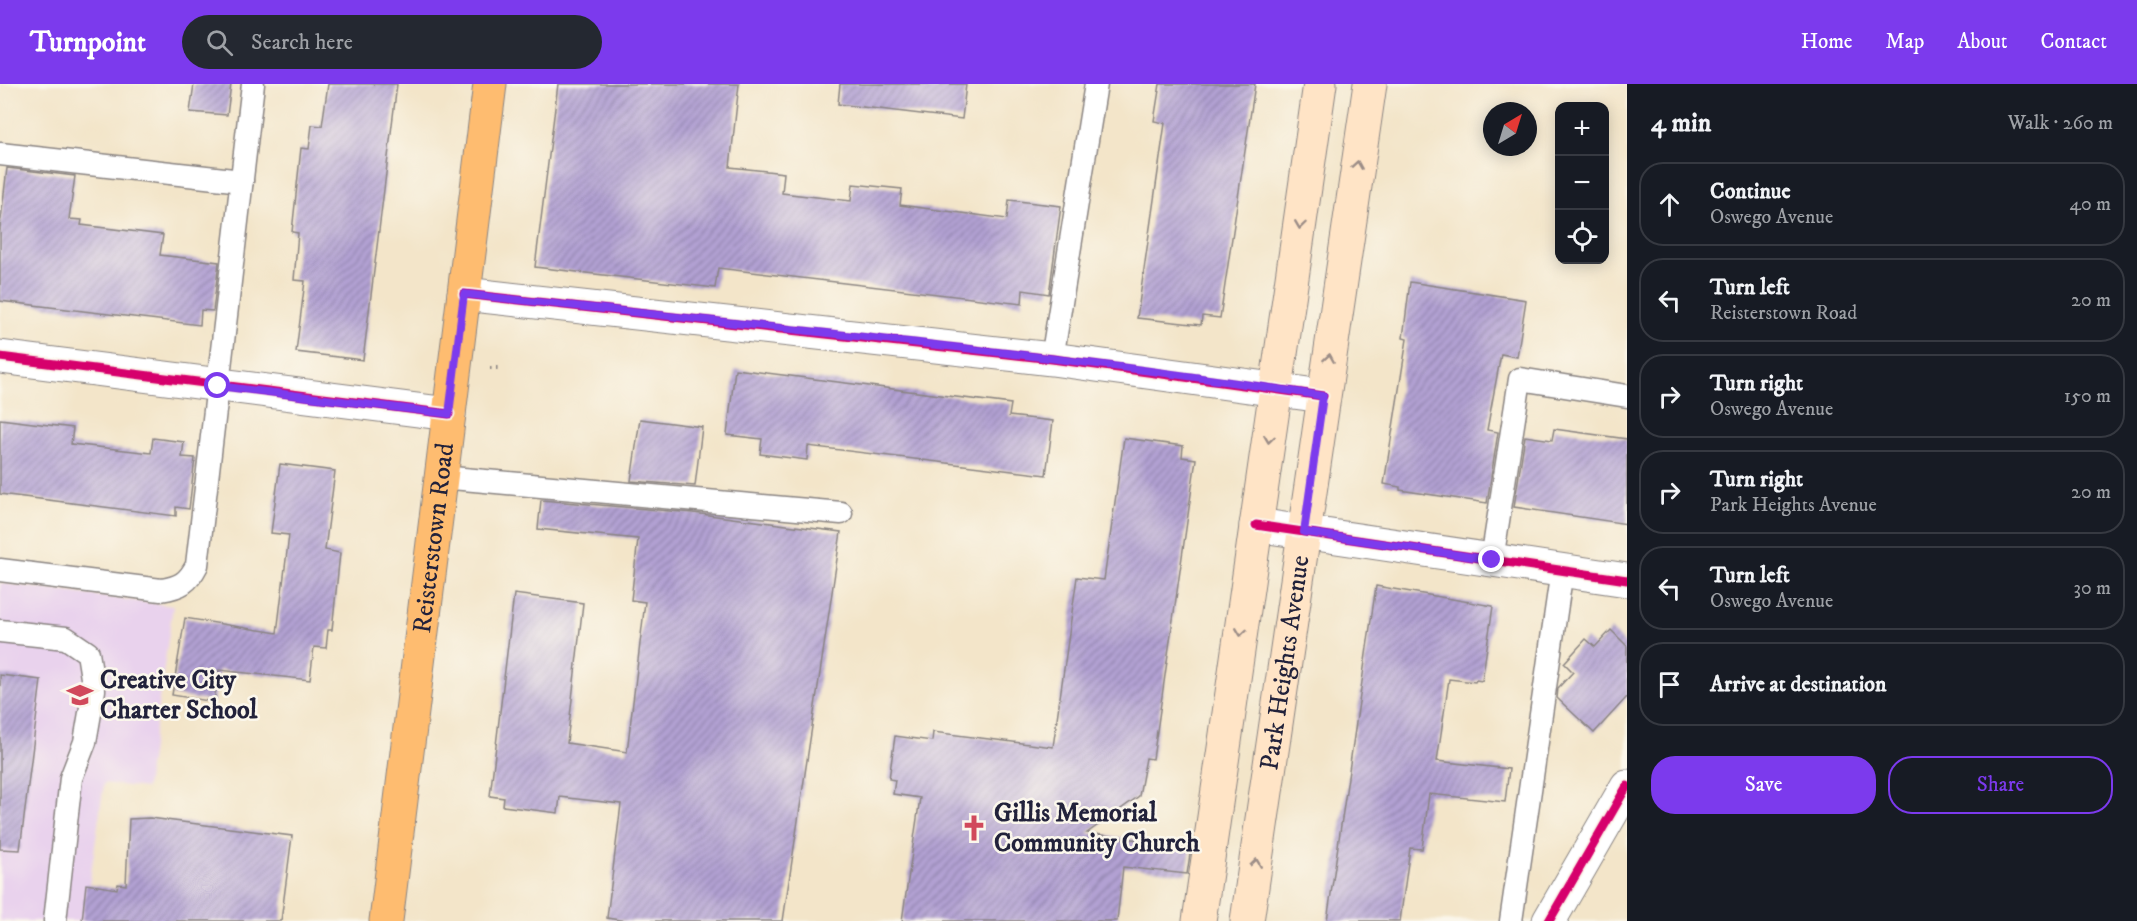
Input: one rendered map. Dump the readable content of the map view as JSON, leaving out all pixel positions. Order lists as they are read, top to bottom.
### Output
{
  "streets": {
    "main road": ["Reisterstown Road", "Park Heights Avenue"]
  },
  "places": {
    "school or university": ["Creative City Charter School"],
    "church": ["Gillis Memorial Community Church"]
  },
  "north": "top right",
  "page": {
    "header": "Turnpoint",
    "search": "Search here",
    "nav": [
      "Home",
      "Map",
      "About",
      "Contact"
    ],
    "heading": ["4 min", "Walk · 260 m"],
    "map_buttons": ["+", "−"],
    "list": [
      ["Continue", "Oswego Avenue", "40 m"],
      ["Turn left", "Reisterstown Road", "20 m"],
      ["Turn right", "Oswego Avenue", "150 m"],
      ["Turn right", "Park Heights Avenue", "20 m"],
      ["Turn left", "Oswego Avenue", "30 m"],
      "Arrive at destination"
    ],
    "buttons": ["Save", "Share"]
  }
}
